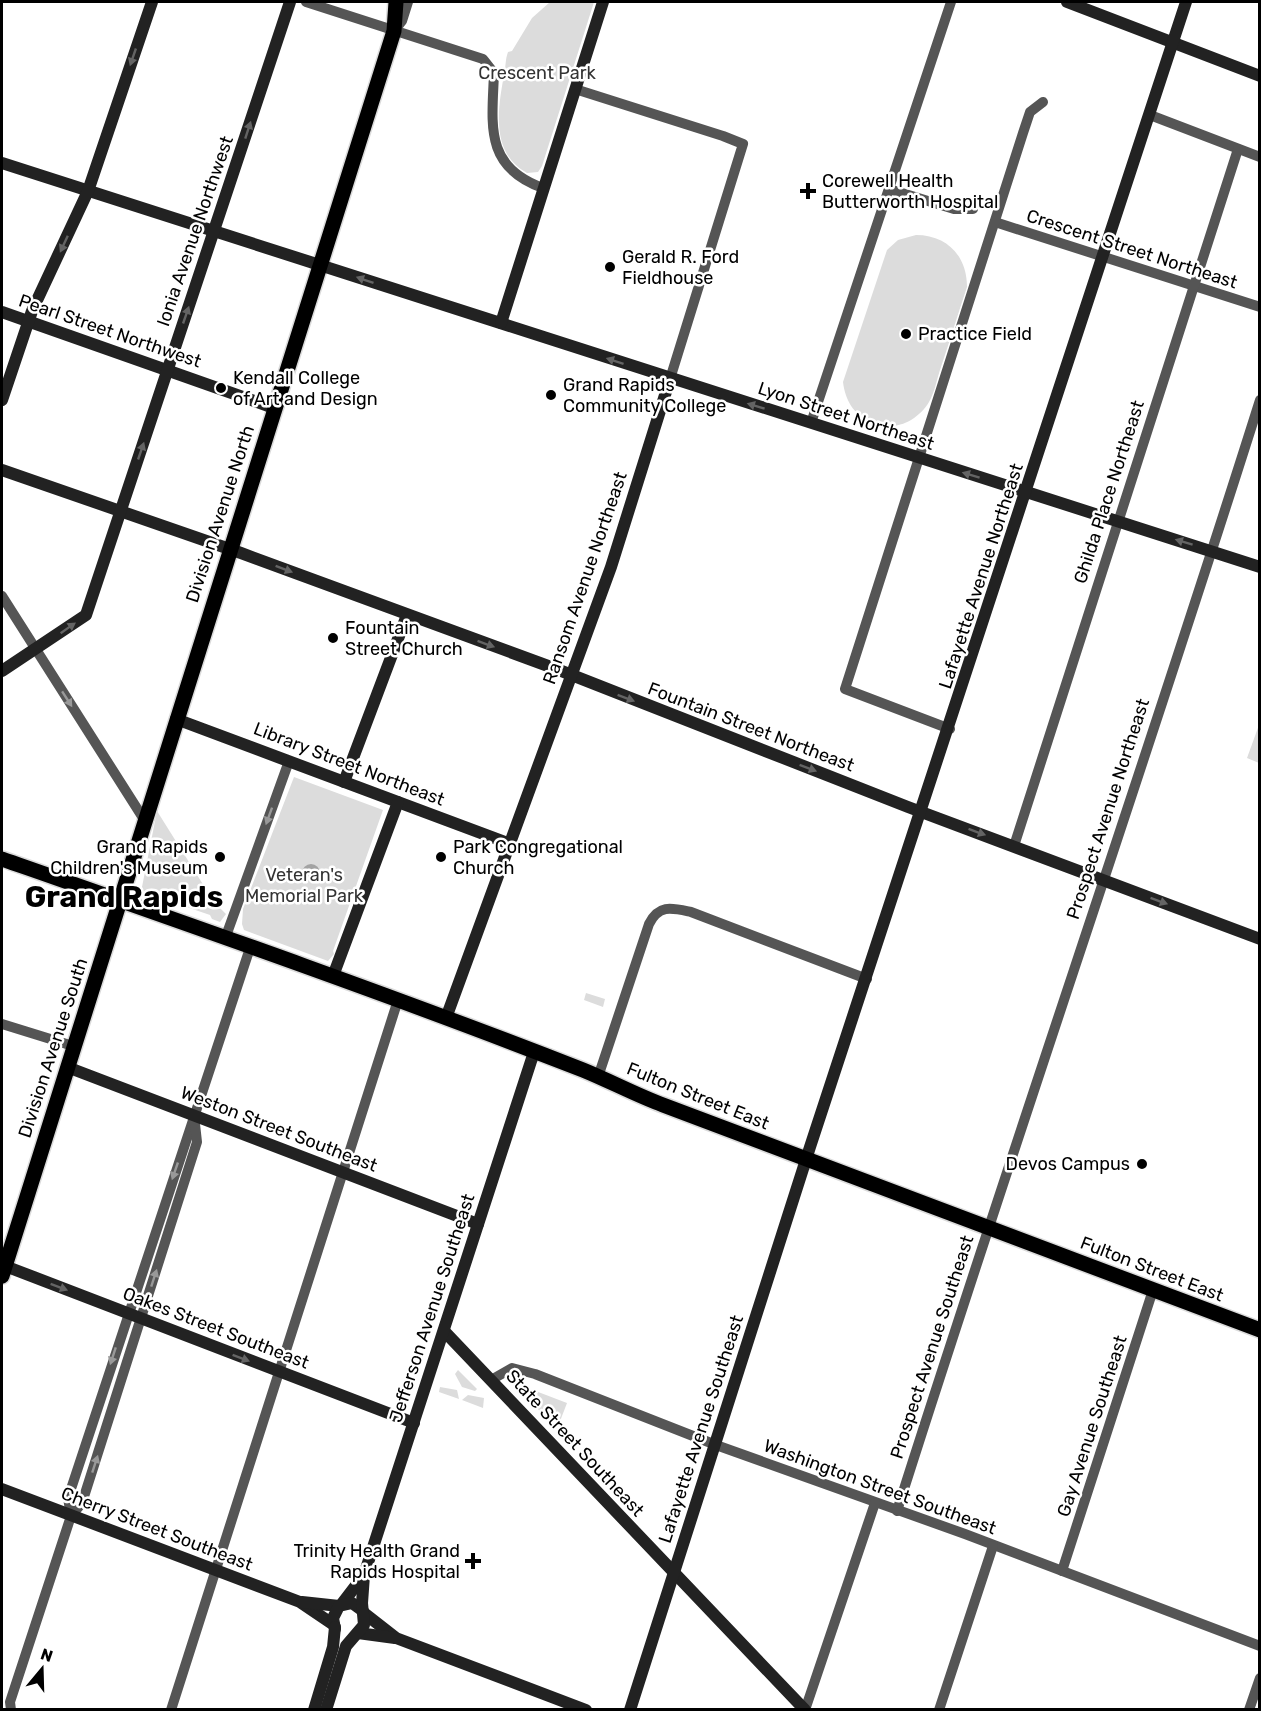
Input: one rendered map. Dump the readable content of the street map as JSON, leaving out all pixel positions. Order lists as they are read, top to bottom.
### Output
{
  "streets": {
    "main road": ["Division Avenue North", "Division Avenue South", "Fulton Street East"],
    "street": [
      "Ionia Avenue Northwest",
      "Crescent Street Northeast",
      "Pearl Street Northwest",
      "Lyon Street Northeast",
      "Ghilda Place Northeast",
      "Lafayette Avenue Northeast",
      "Ransom Avenue Northeast",
      "Fountain Street Northeast",
      "Library Street Northeast",
      "Prospect Avenue Northeast",
      "Weston Street Southeast",
      "Jefferson Avenue Southeast",
      "Oakes Street Southeast",
      "Prospect Avenue Southeast",
      "Gay Avenue Southeast",
      "Lafayette Avenue Southeast",
      "State Street Southeast",
      "Washington Street Southeast",
      "Cherry Street Southeast"
    ]
  },
  "crossings": [
    ["Ionia Avenue Northwest", "Pearl Street Northwest"],
    ["Ionia Avenue Northwest", "Lyon Street Northeast"],
    ["Ionia Avenue Northwest", "Fountain Street Northeast"],
    ["Crescent Street Northeast", "Ghilda Place Northeast"],
    ["Crescent Street Northeast", "Lafayette Avenue Northeast"],
    ["Pearl Street Northwest", "Division Avenue North"],
    ["Lyon Street Northeast", "Ghilda Place Northeast"],
    ["Lyon Street Northeast", "Division Avenue North"],
    ["Lyon Street Northeast", "Lafayette Avenue Northeast"],
    ["Lyon Street Northeast", "Ransom Avenue Northeast"],
    ["Lyon Street Northeast", "Prospect Avenue Northeast"],
    ["Ghilda Place Northeast", "Fountain Street Northeast"],
    ["Division Avenue North", "Fountain Street Northeast"],
    ["Division Avenue North", "Library Street Northeast"],
    ["Division Avenue North", "Division Avenue South"],
    ["Division Avenue North", "Fulton Street East"],
    ["Lafayette Avenue Northeast", "Fountain Street Northeast"],
    ["Lafayette Avenue Northeast", "Fulton Street East"],
    ["Lafayette Avenue Northeast", "Lafayette Avenue Southeast"],
    ["Ransom Avenue Northeast", "Fountain Street Northeast"],
    ["Ransom Avenue Northeast", "Library Street Northeast"],
    ["Ransom Avenue Northeast", "Fulton Street East"],
    ["Fountain Street Northeast", "Prospect Avenue Northeast"],
    ["Prospect Avenue Northeast", "Fulton Street East"],
    ["Prospect Avenue Northeast", "Prospect Avenue Southeast"],
    ["Division Avenue South", "Fulton Street East"],
    ["Division Avenue South", "Weston Street Southeast"],
    ["Division Avenue South", "Oakes Street Southeast"],
    ["Fulton Street East", "Jefferson Avenue Southeast"],
    ["Fulton Street East", "Prospect Avenue Southeast"],
    ["Fulton Street East", "Gay Avenue Southeast"],
    ["Fulton Street East", "Lafayette Avenue Southeast"],
    ["Weston Street Southeast", "Jefferson Avenue Southeast"],
    ["Jefferson Avenue Southeast", "Oakes Street Southeast"],
    ["Jefferson Avenue Southeast", "State Street Southeast"],
    ["Jefferson Avenue Southeast", "Cherry Street Southeast"],
    ["Prospect Avenue Southeast", "Washington Street Southeast"],
    ["Gay Avenue Southeast", "Washington Street Southeast"],
    ["Lafayette Avenue Southeast", "State Street Southeast"],
    ["Lafayette Avenue Southeast", "Washington Street Southeast"],
    ["State Street Southeast", "Washington Street Southeast"]
  ],
  "one_way": [
    "Ionia Avenue Northwest",
    "Lyon Street Northeast",
    "Fountain Street Northeast",
    "Oakes Street Southeast"
  ],
  "districts": ["Grand Rapids"],
  "parks": ["Crescent Park", "Veteran's Memorial Park"],
  "places": {
    "health": ["Corewell Health Butterworth Hospital", "Trinity Health Grand Rapids Hospital"],
    "other": [
      "Gerald R. Ford Fieldhouse",
      "Practice Field",
      "Kendall College of Art and Design",
      "Grand Rapids Community College",
      "Fountain Street Church",
      "Grand Rapids Children's Museum",
      "Park Congregational Church",
      "Devos Campus"
    ]
  },
  "north": "top"
}
